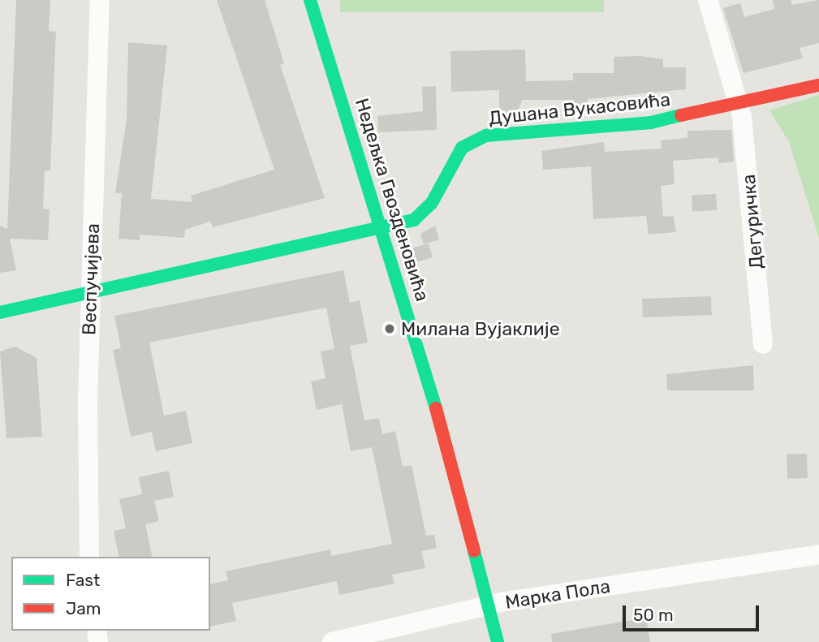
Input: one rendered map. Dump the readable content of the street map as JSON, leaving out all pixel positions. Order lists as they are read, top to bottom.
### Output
{
  "streets": {
    "street": [
      "Душана Вукасовића",
      "Недељка Гвозденовића",
      "Дегуричка",
      "Веспучијева",
      "Марка Пола"
    ]
  },
  "crossings": [
    ["Душана Вукасовића", "Недељка Гвозденовића"],
    ["Душана Вукасовића", "Дегуричка"],
    ["Недељка Гвозденовића", "Марка Пола"]
  ],
  "places": ["Милана Вујаклије"],
  "legend": ["Fast", "Jam"],
  "scale_bar": "50 m"
}
